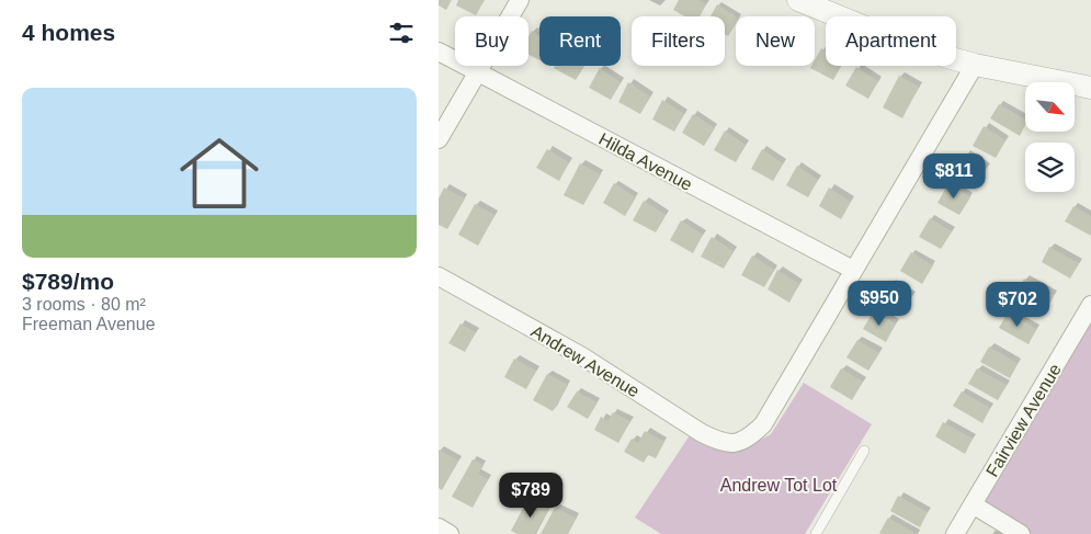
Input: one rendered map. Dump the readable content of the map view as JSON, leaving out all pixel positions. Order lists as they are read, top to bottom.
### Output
{
  "streets": {
    "street": ["Hilda Avenue", "Andrew Avenue", "Fairview Avenue"]
  },
  "crossings": [
    ["Hilda Avenue", "Andrew Avenue"]
  ],
  "parks": ["Andrew Tot Lot"],
  "north": "bottom right",
  "page": {
    "heading": "4 homes",
    "chip": [
      "Buy",
      "Rent",
      "Filters",
      "New",
      "Apartment"
    ],
    "list": [
      {
        "name": "$789/mo",
        "note": "3 rooms · 80 m² · Freeman Avenue"
      }
    ],
    "price": [
      "$811",
      "$950",
      "$702",
      "$789"
    ]
  }
}
